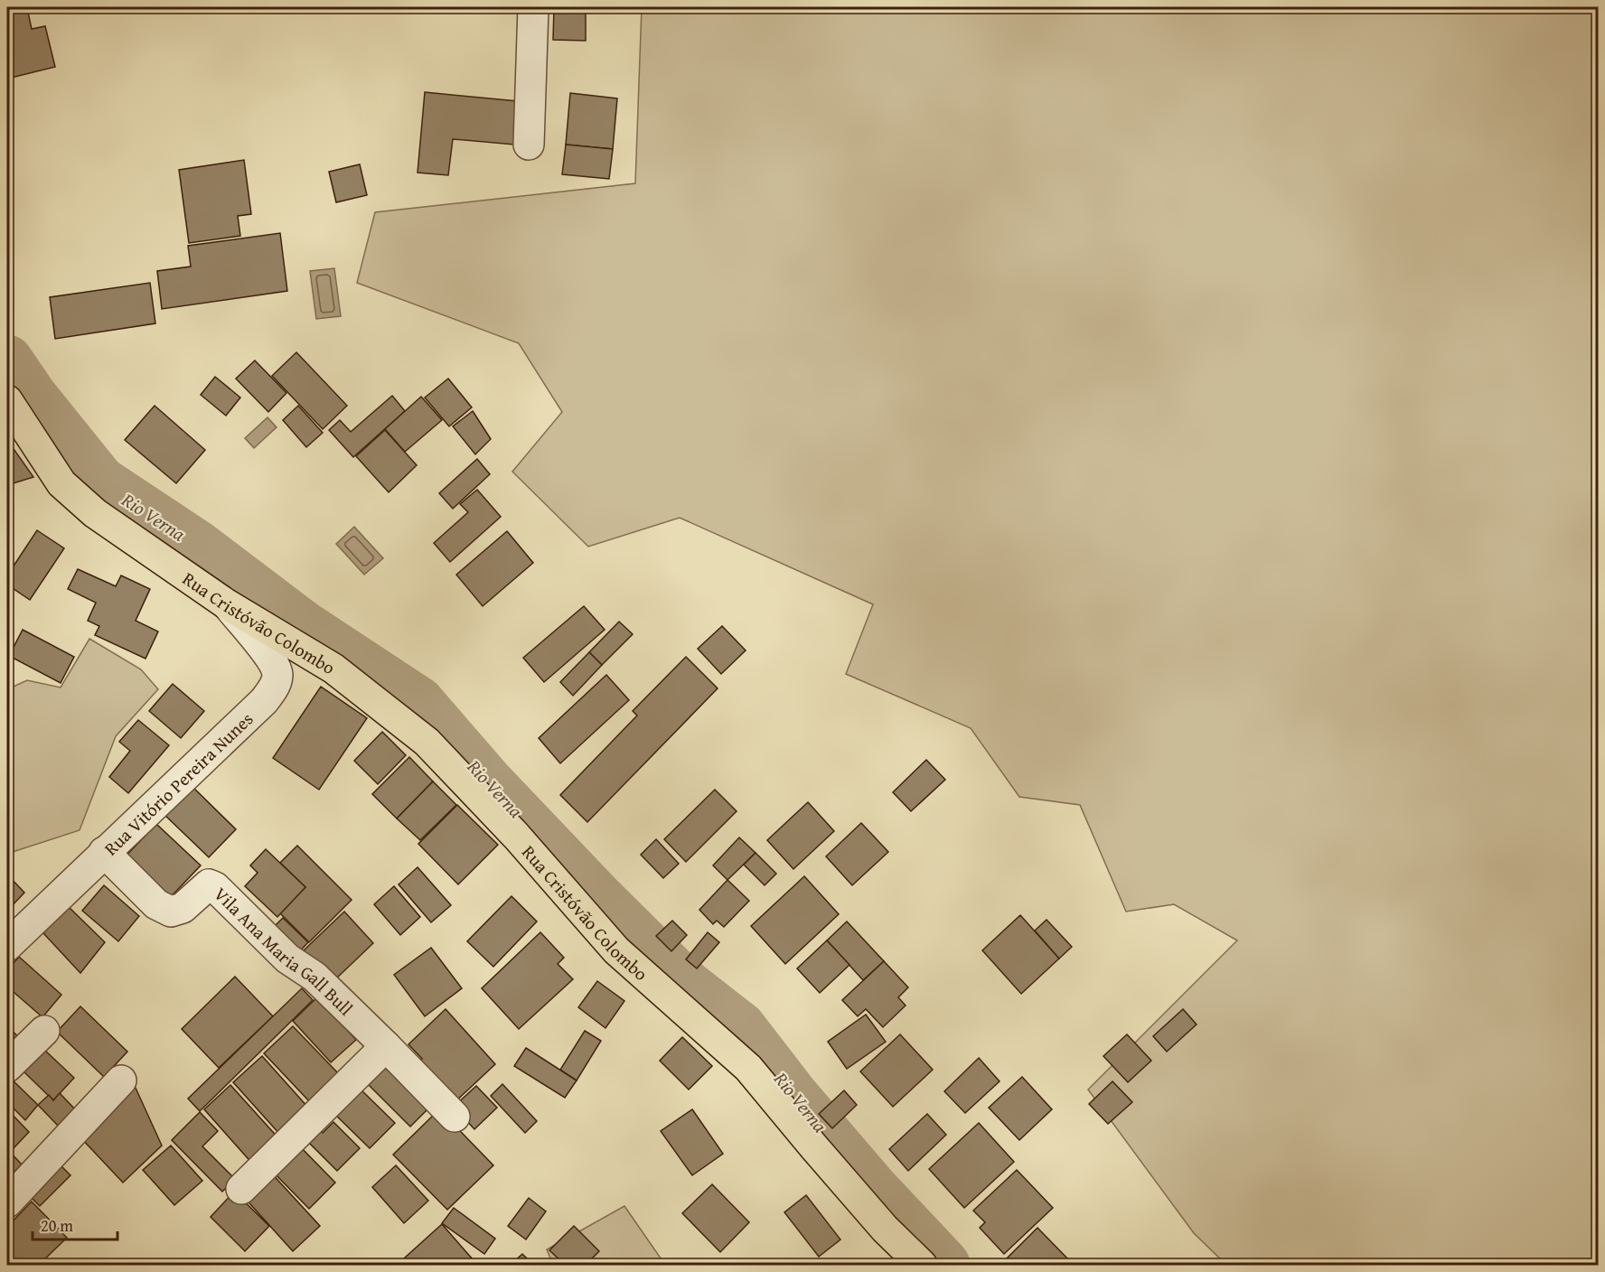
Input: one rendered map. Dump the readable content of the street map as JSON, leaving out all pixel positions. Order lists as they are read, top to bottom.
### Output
{
  "streets": {
    "main road": ["Rua Cristóvão Colombo"],
    "street": ["Rua Vitório Pereira Nunes", "Vila Ana Maria Gall Bull"]
  },
  "crossings": [
    ["Rua Cristóvão Colombo", "Rua Vitório Pereira Nunes"],
    ["Rua Vitório Pereira Nunes", "Vila Ana Maria Gall Bull"]
  ],
  "water": ["Rio Verna"],
  "scale_bar": "20 m"
}
